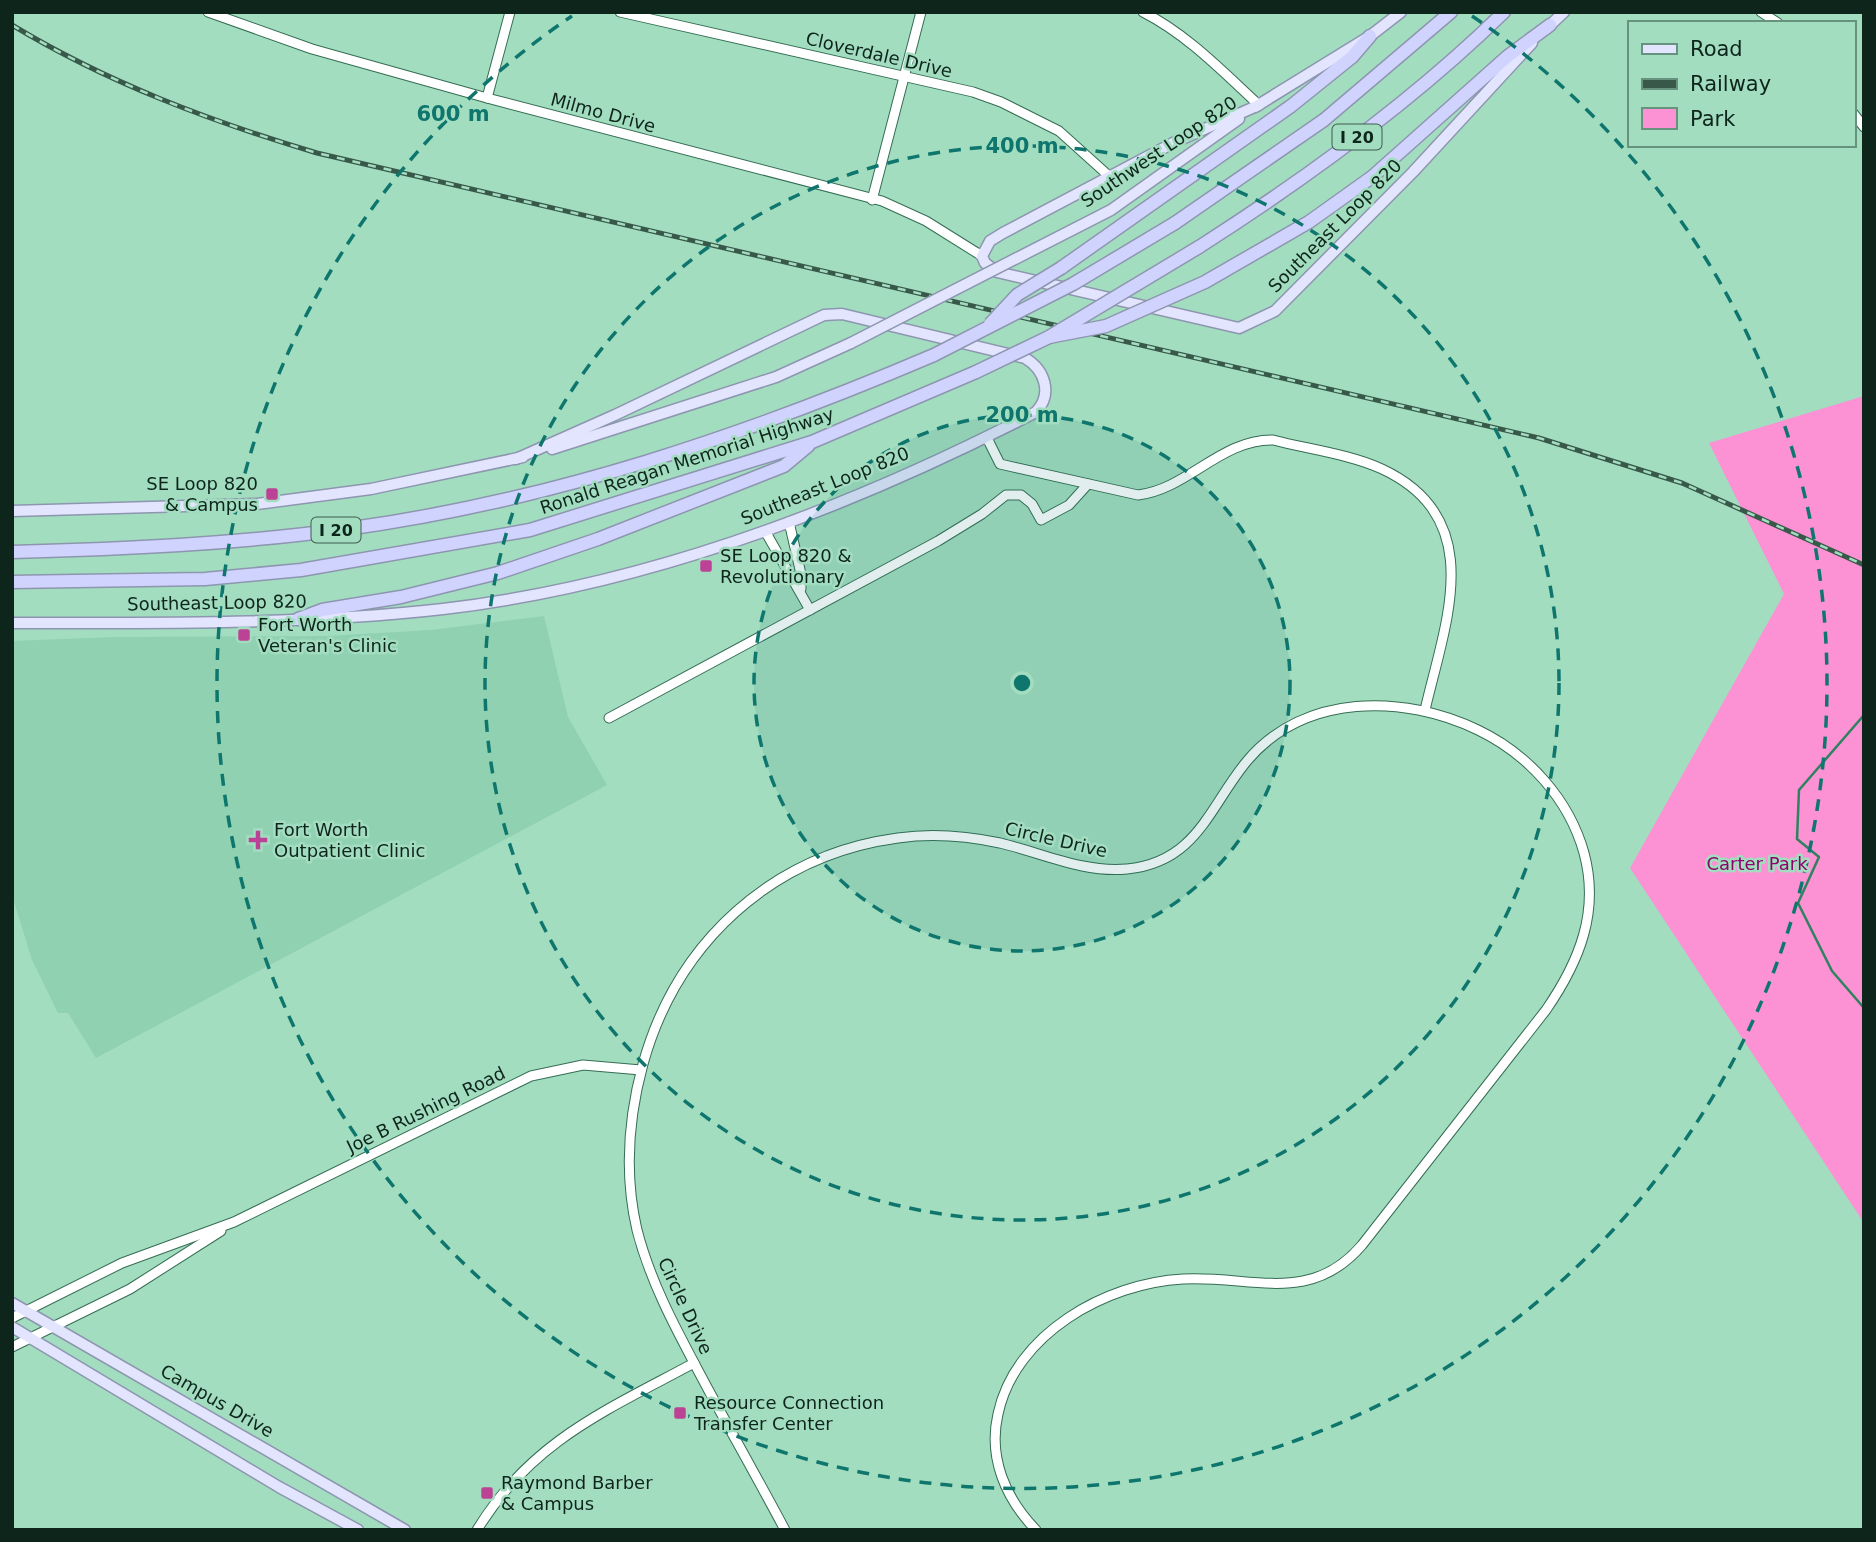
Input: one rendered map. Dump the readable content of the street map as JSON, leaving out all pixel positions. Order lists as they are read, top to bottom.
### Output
{
  "streets": {
    "highway": ["I 20", "Ronald Reagan Memorial Highway"],
    "main road": ["Southwest Loop 820", "Southeast Loop 820", "Campus Drive"],
    "street": [
      "Cloverdale Drive",
      "Milmo Drive",
      "Circle Drive",
      "Joe B Rushing Road"
    ]
  },
  "crossings": [
    ["Milmo Drive", "Southeast Loop 820"],
    ["Southwest Loop 820", "Southeast Loop 820"],
    ["Circle Drive", "Joe B Rushing Road"],
    ["Joe B Rushing Road", "Campus Drive"]
  ],
  "parks": ["Carter Park"],
  "places": {
    "transit": [
      "SE Loop 820 & Campus",
      "SE Loop 820 & Revolutionary",
      "Fort Worth Veteran's Clinic",
      "Resource Connection Transfer Center",
      "Raymond Barber & Campus"
    ],
    "health": ["Fort Worth Outpatient Clinic"]
  },
  "legend": ["Road", "Railway", "Park"],
  "rings": ["600 m", "400 m", "200 m"]
}
